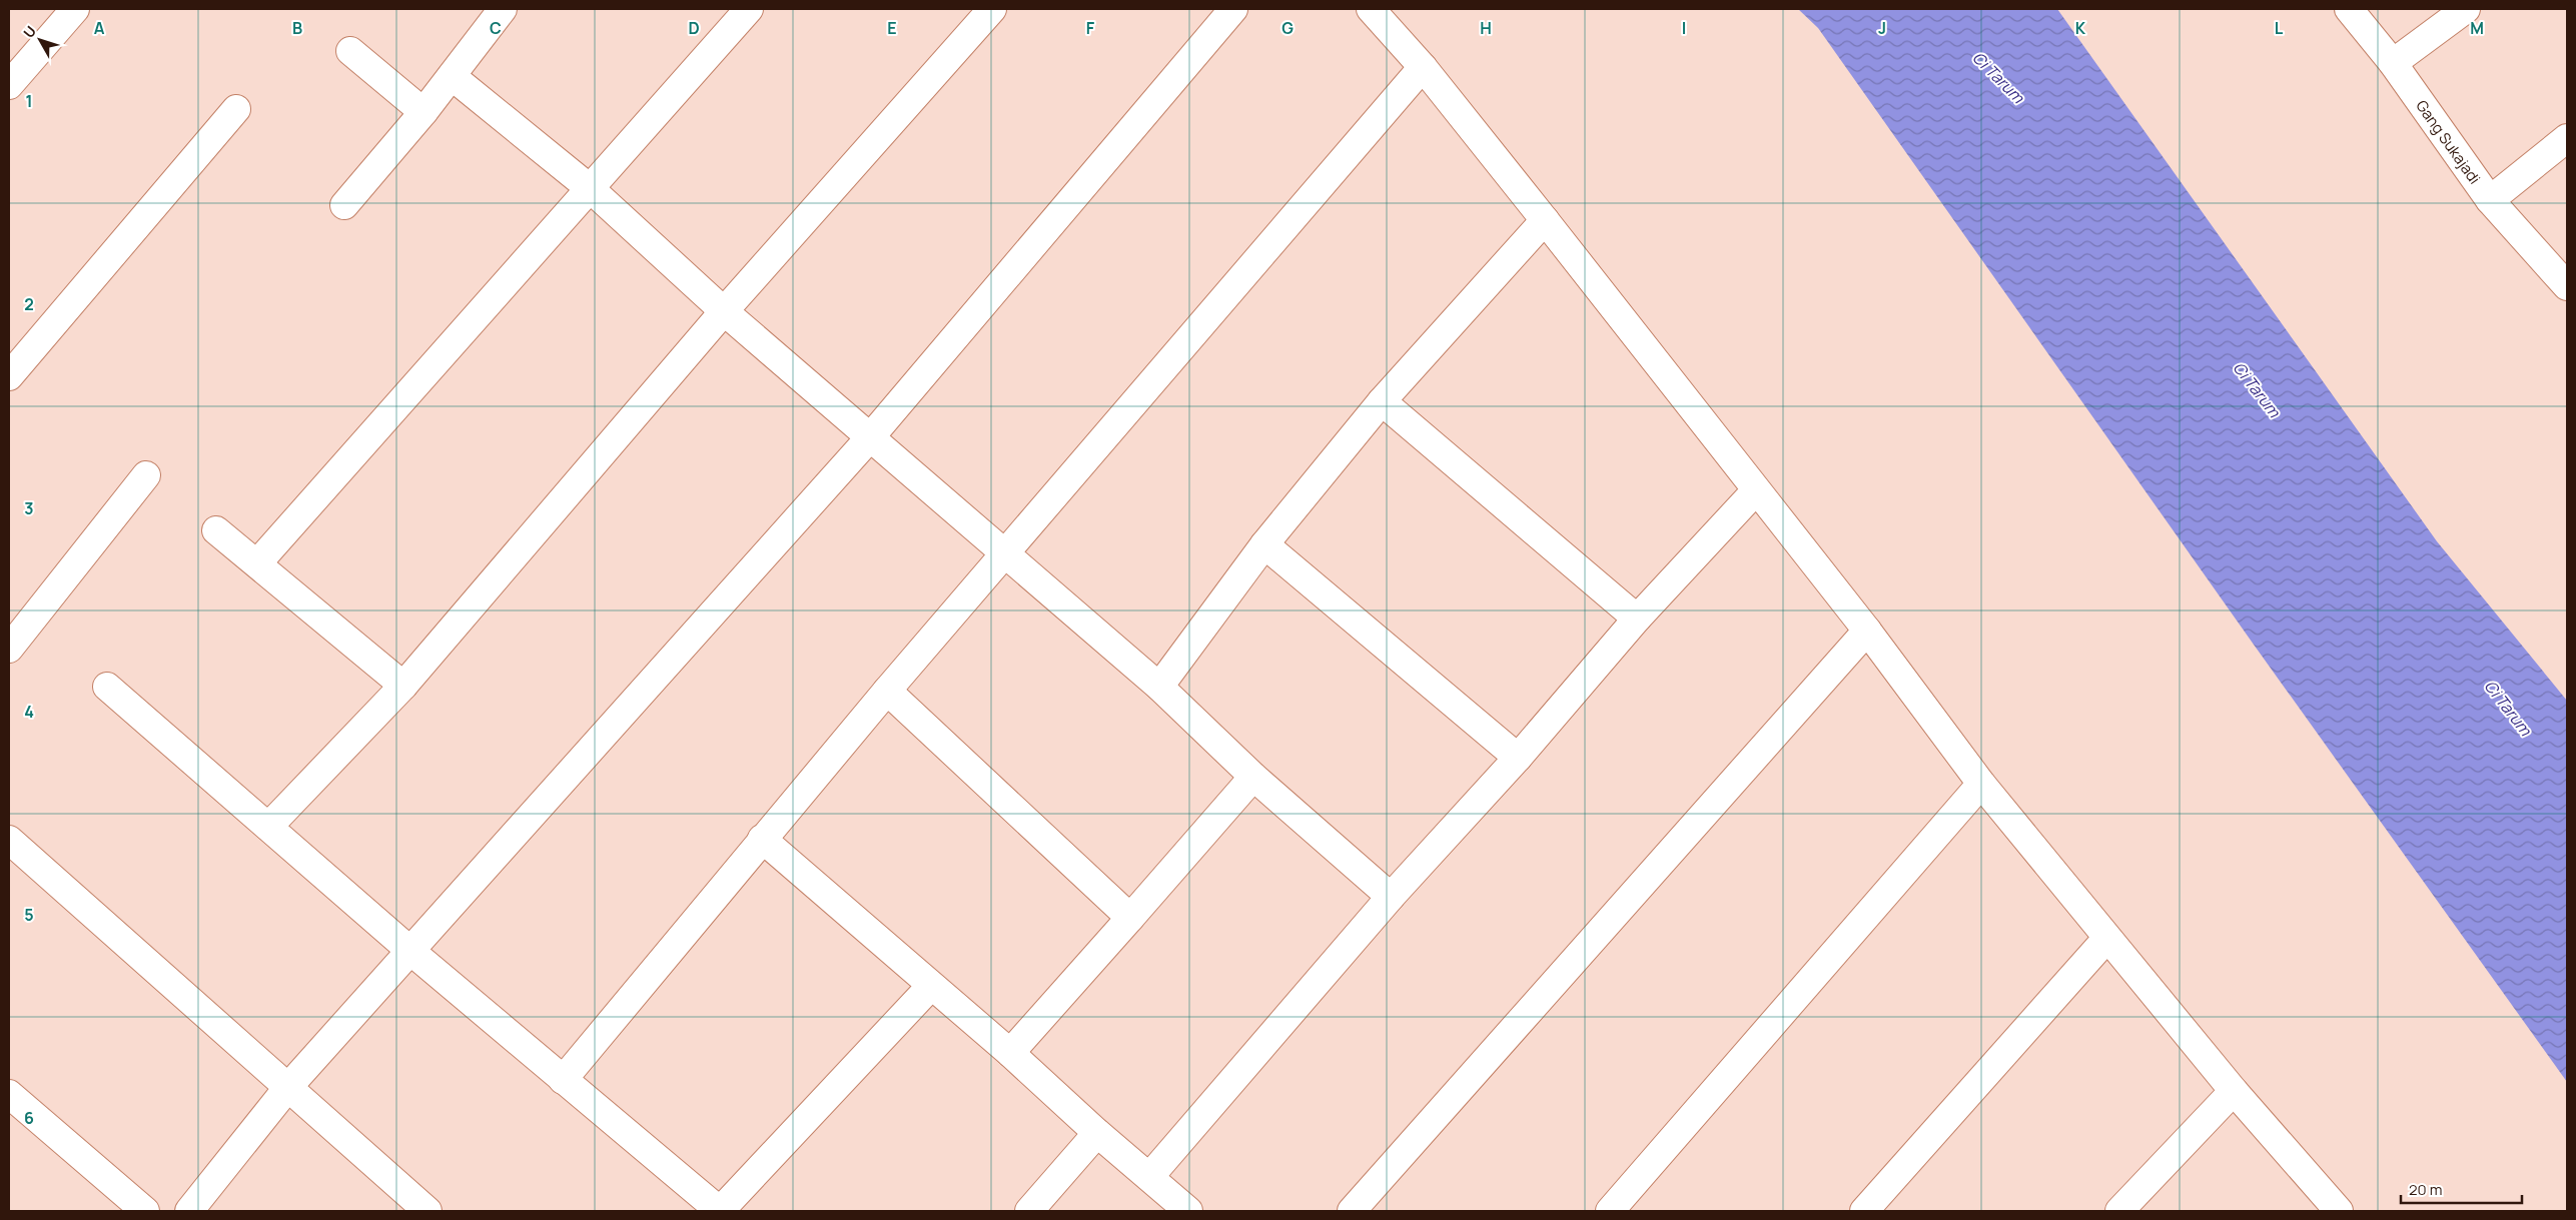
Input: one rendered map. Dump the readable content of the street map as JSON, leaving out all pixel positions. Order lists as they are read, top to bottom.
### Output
{
  "streets": {
    "street": ["Gang Sukajadi"]
  },
  "water": ["Ci Tarum"],
  "scale_bar": "20 m",
  "north": "top left",
  "grid": {
    "columns": [
      "A",
      "B",
      "C",
      "D",
      "E",
      "F",
      "G",
      "H",
      "I",
      "J",
      "K",
      "L",
      "M"
    ],
    "rows": [
      "1",
      "2",
      "3",
      "4",
      "5",
      "6"
    ]
  }
}
